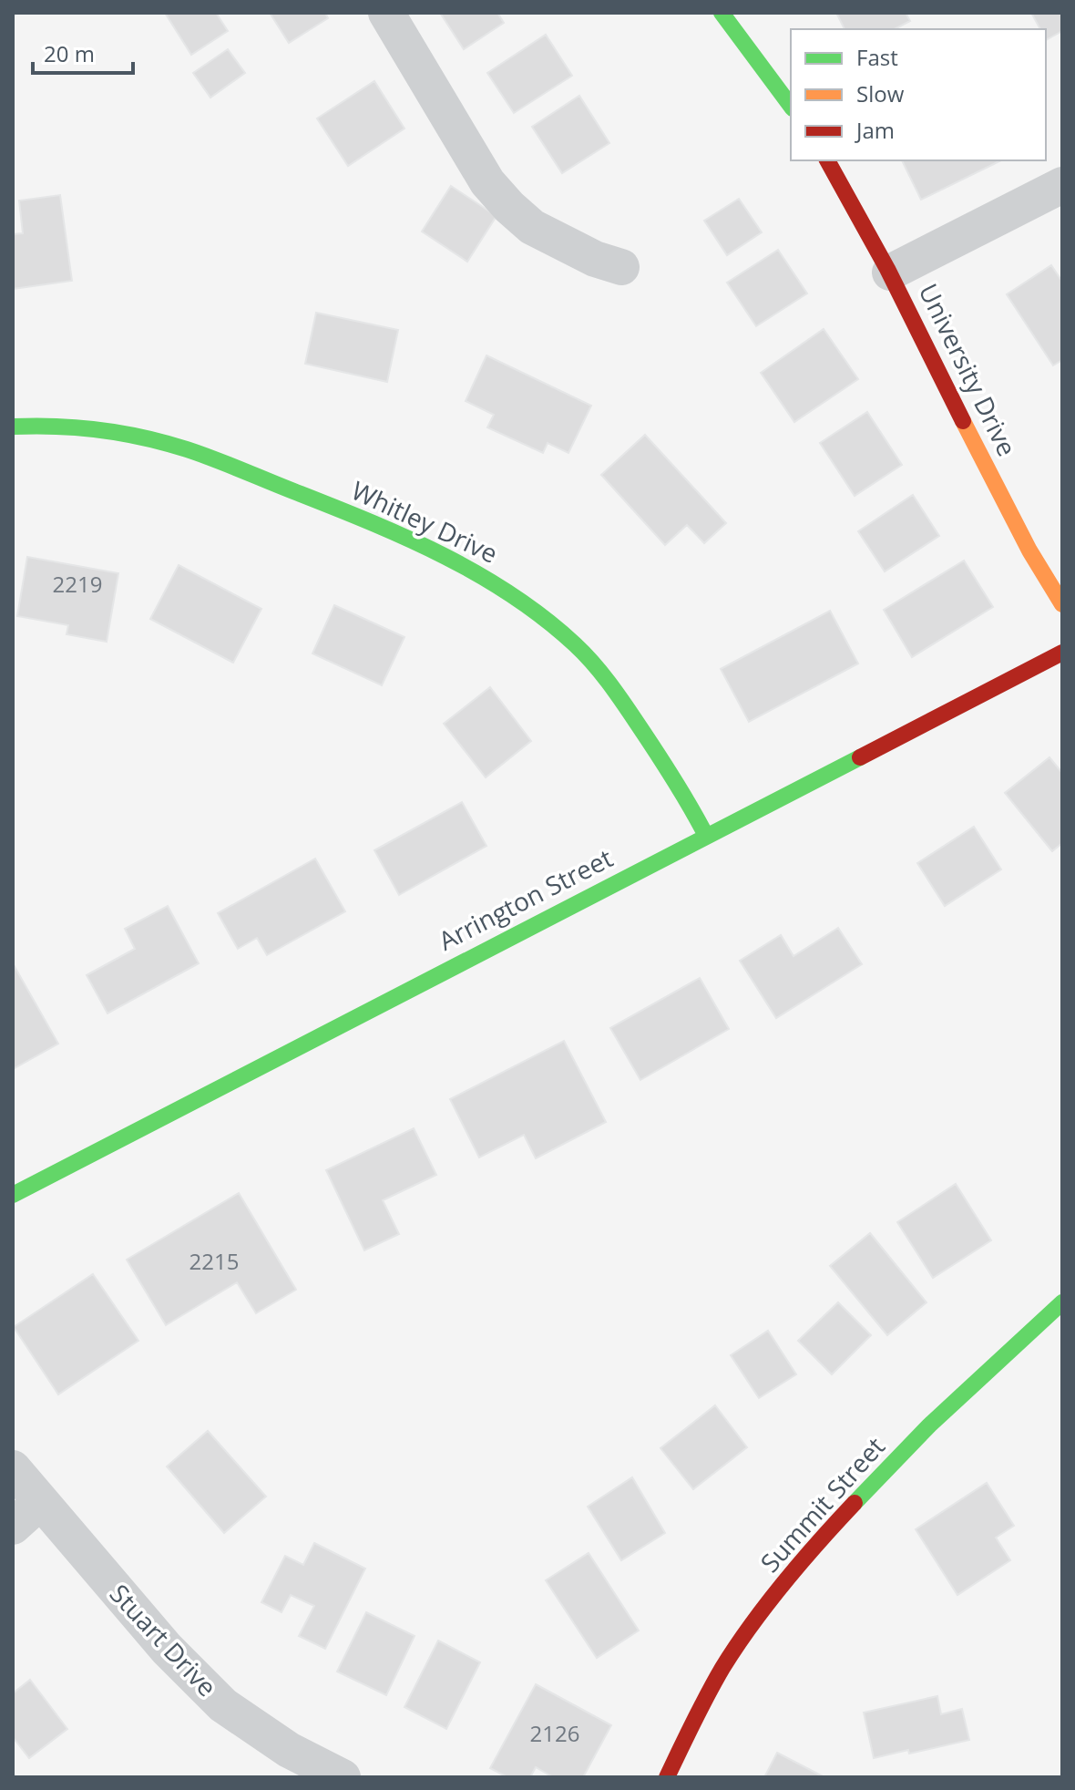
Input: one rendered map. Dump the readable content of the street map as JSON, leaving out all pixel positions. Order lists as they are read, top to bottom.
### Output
{
  "streets": {
    "street": [
      "University Drive",
      "Whitley Drive",
      "Arrington Street",
      "Summit Street",
      "Stuart Drive"
    ]
  },
  "crossings": [
    ["Whitley Drive", "Arrington Street"]
  ],
  "house_numbers": ["2219", "2215", "2126"],
  "legend": ["Fast", "Slow", "Jam"],
  "scale_bar": "20 m"
}
